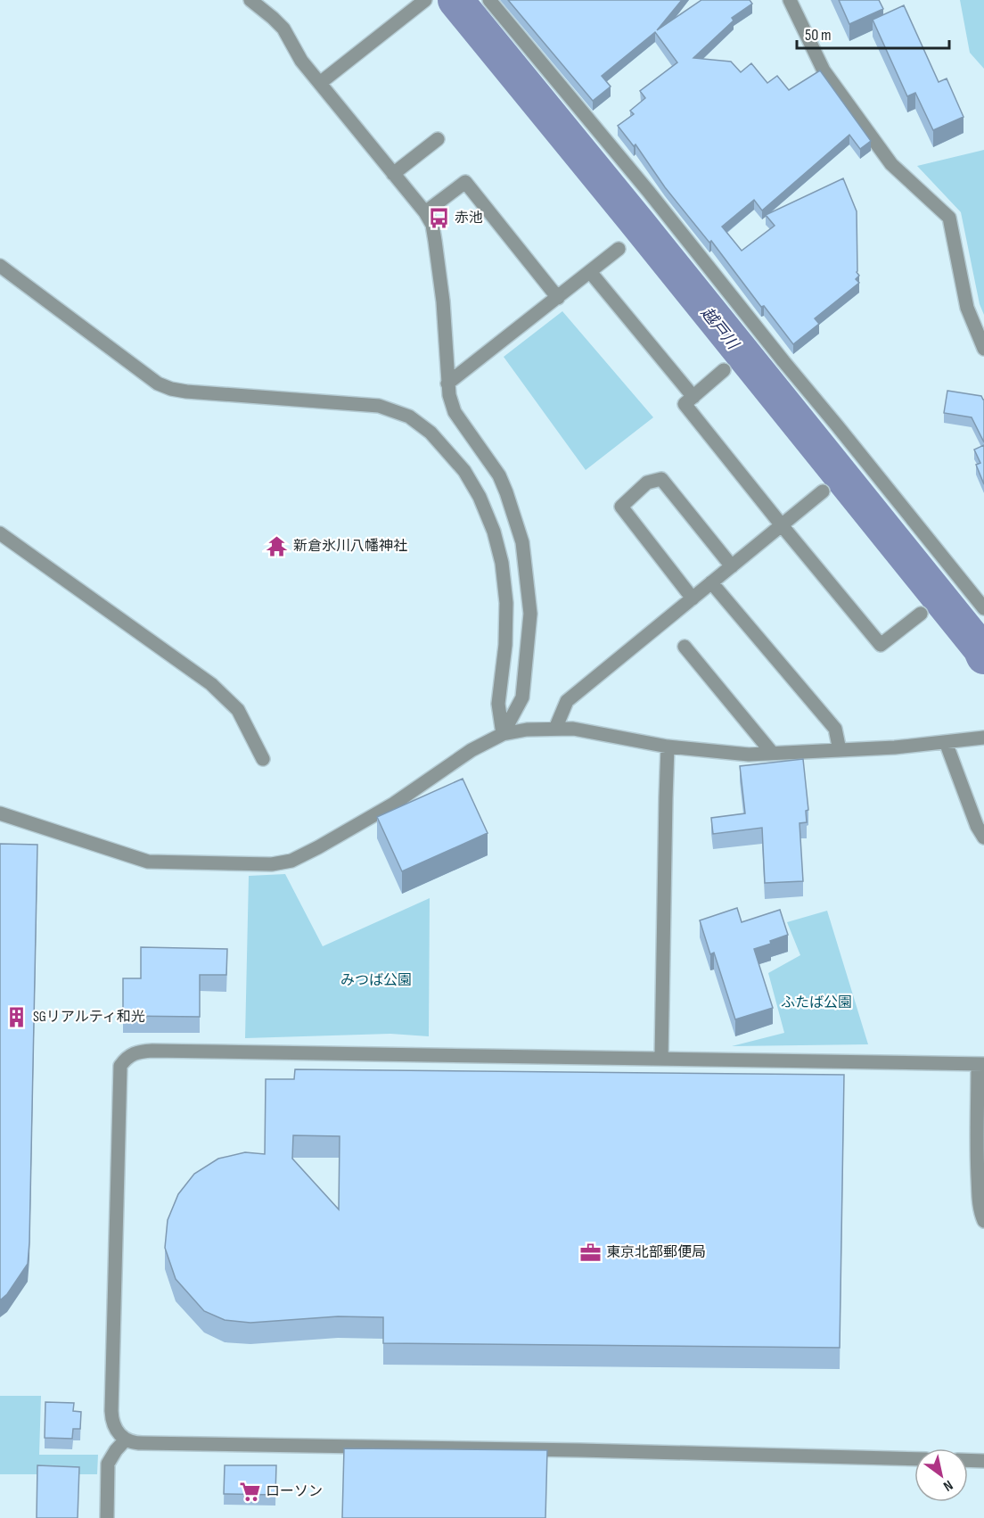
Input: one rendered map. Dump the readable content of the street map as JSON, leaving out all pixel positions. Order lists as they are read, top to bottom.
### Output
{
  "water": ["越戸川"],
  "parks": ["みつば公園", "ふたば公園"],
  "places": {
    "bus stop": ["赤池"],
    "temple": ["新倉氷川八幡神社"],
    "building": ["SGリアルティ和光"],
    "office": ["東京北部郵便局"],
    "supermarket": ["ローソン"]
  },
  "scale_bar": "50 m",
  "north": "bottom right"
}
